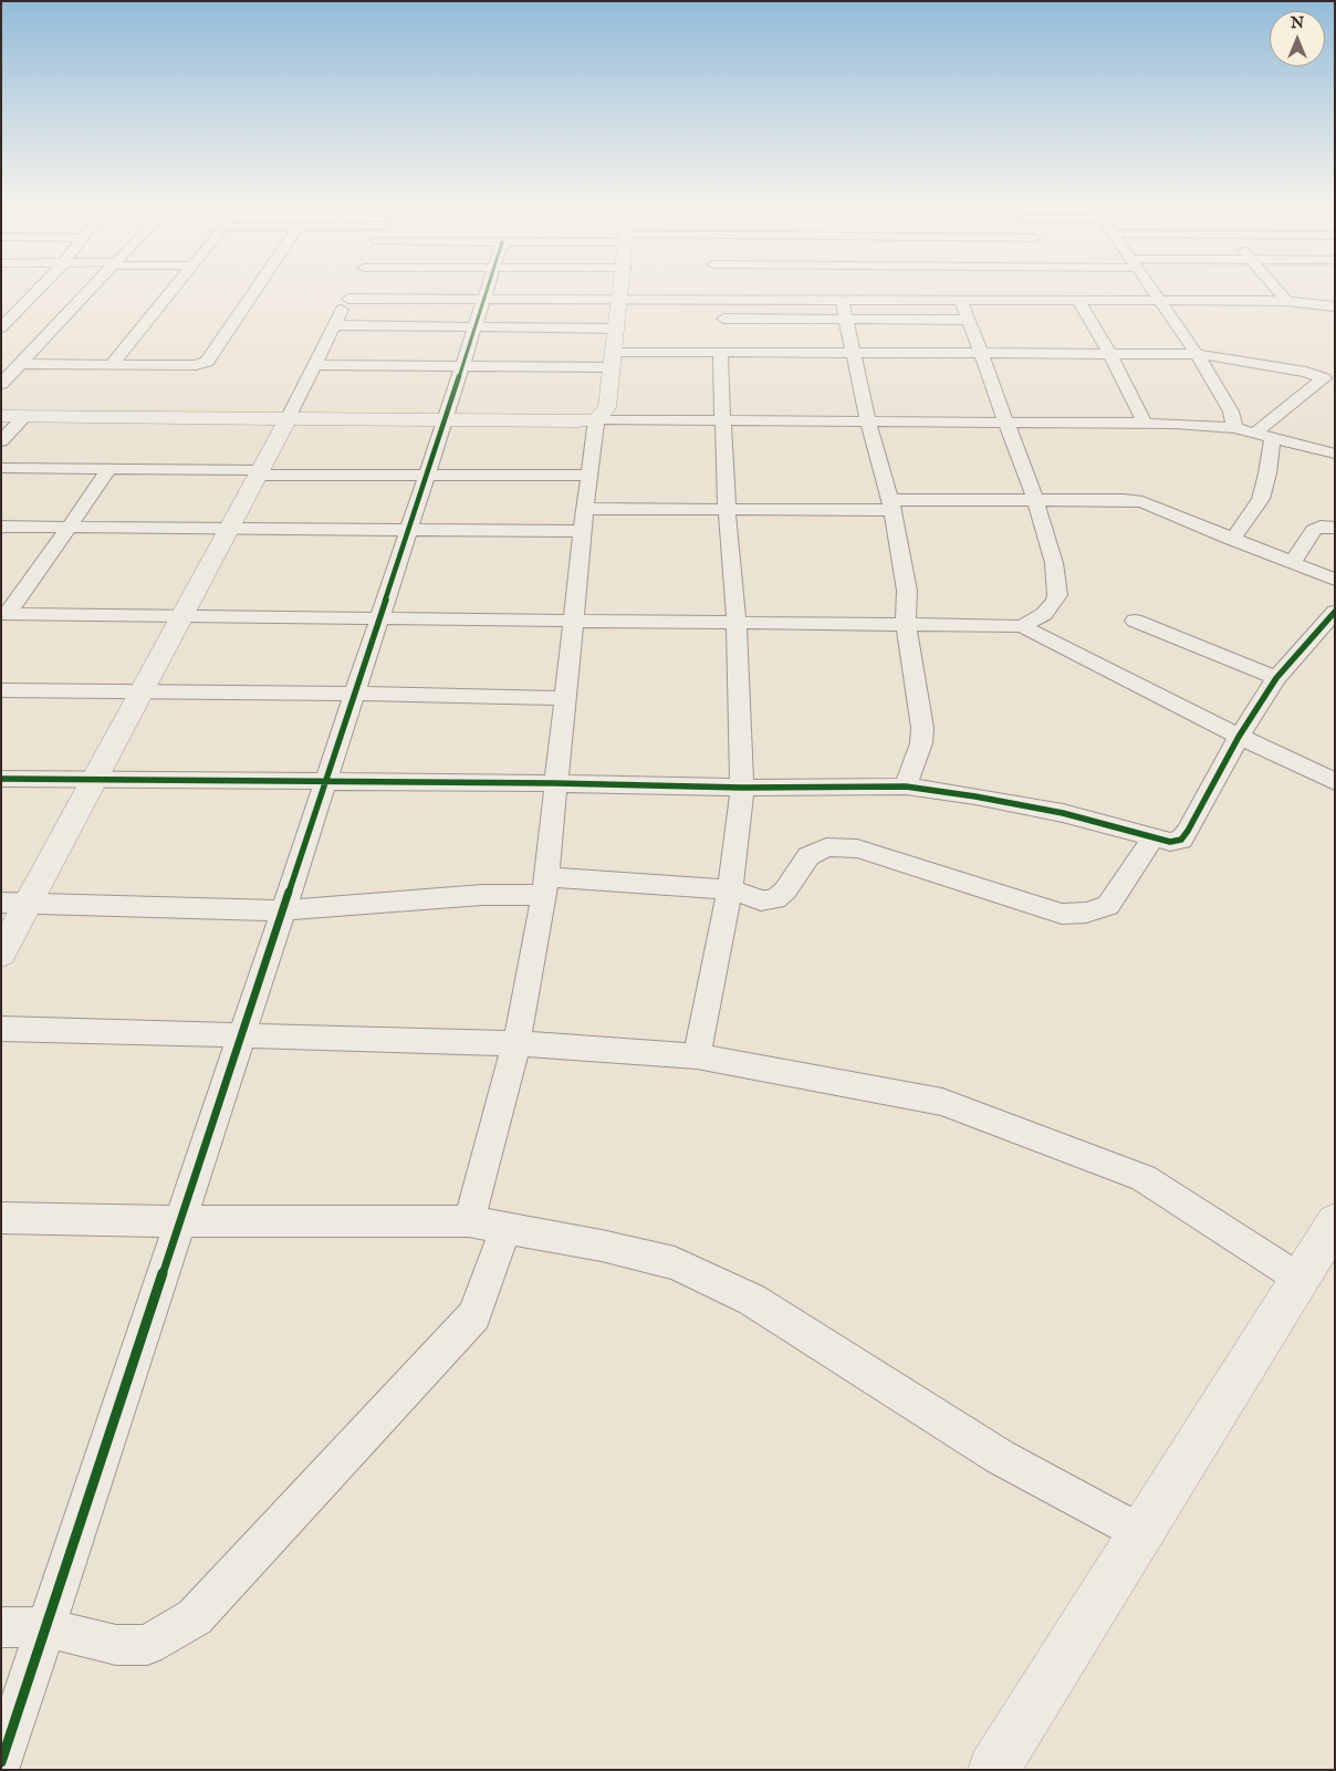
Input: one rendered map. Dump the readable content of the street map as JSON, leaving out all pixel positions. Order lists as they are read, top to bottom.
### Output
{
  "north": "top"
}
